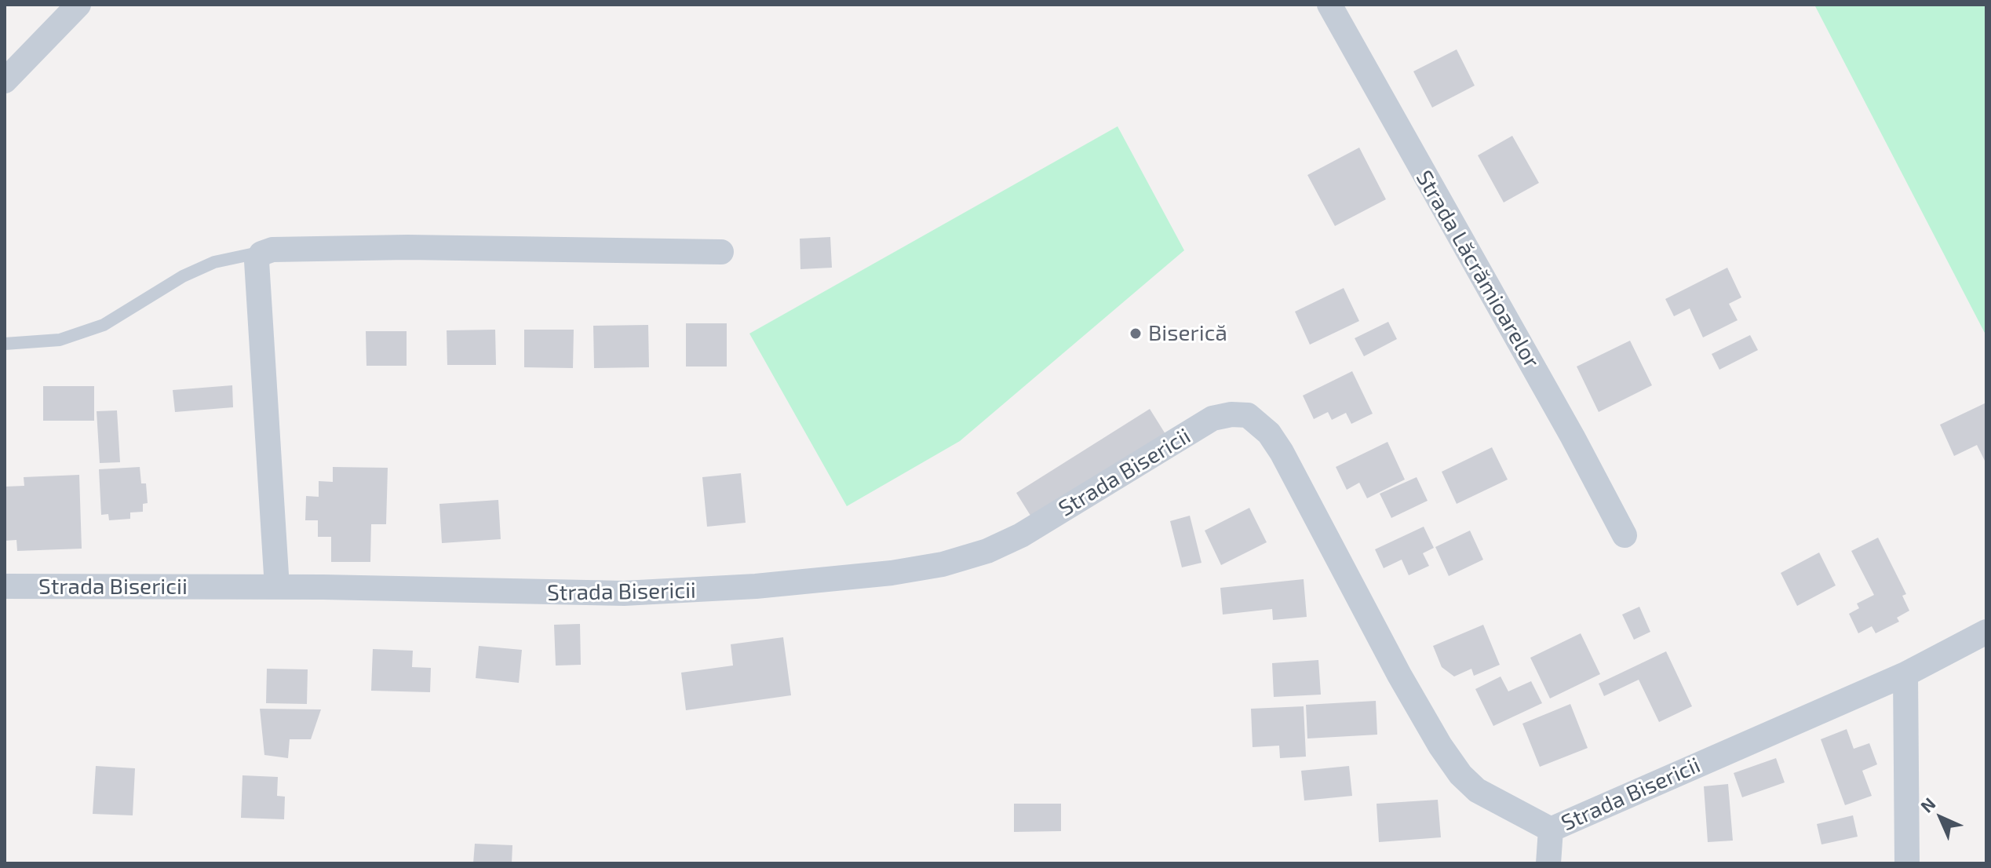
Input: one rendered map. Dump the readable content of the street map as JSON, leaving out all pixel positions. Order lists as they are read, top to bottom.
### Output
{
  "streets": {
    "street": ["Strada Lăcrămioarelor", "Strada Bisericii"]
  },
  "places": ["Biserică"],
  "north": "top left"
}
